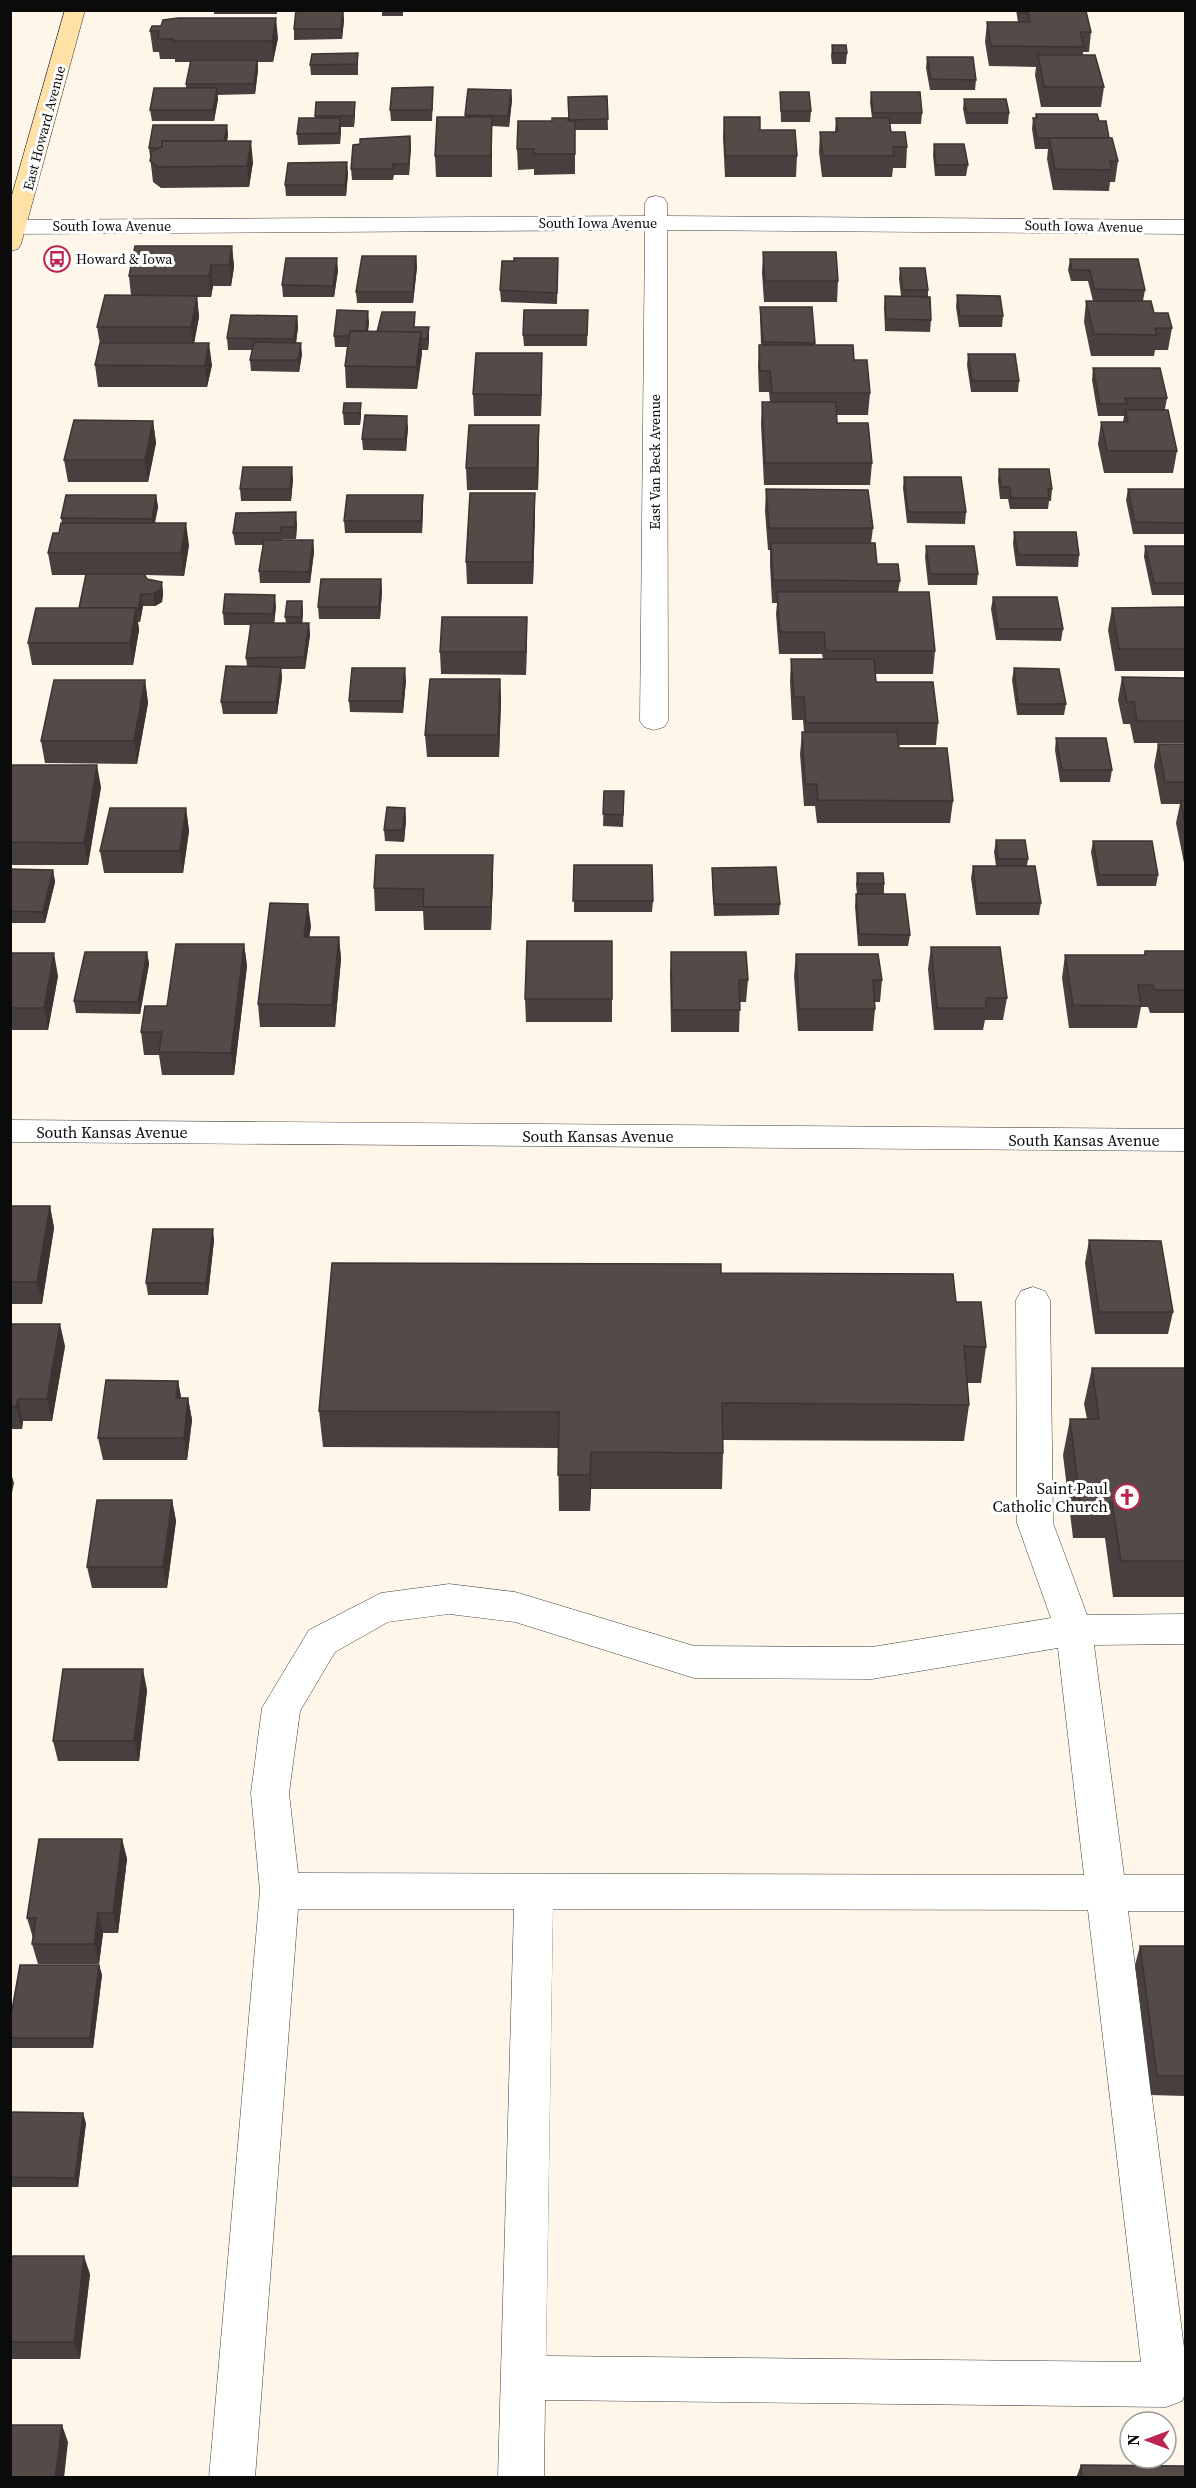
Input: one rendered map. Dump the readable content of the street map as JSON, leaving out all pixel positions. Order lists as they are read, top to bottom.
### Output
{
  "streets": {
    "main road": ["East Howard Avenue"],
    "street": ["South Iowa Avenue", "East Van Beck Avenue", "South Kansas Avenue"]
  },
  "crossings": [
    ["East Howard Avenue", "South Iowa Avenue"],
    ["South Iowa Avenue", "East Van Beck Avenue"]
  ],
  "places": {
    "bus stop": ["Howard & Iowa"],
    "church": ["Saint Paul Catholic Church"]
  },
  "north": "left"
}
